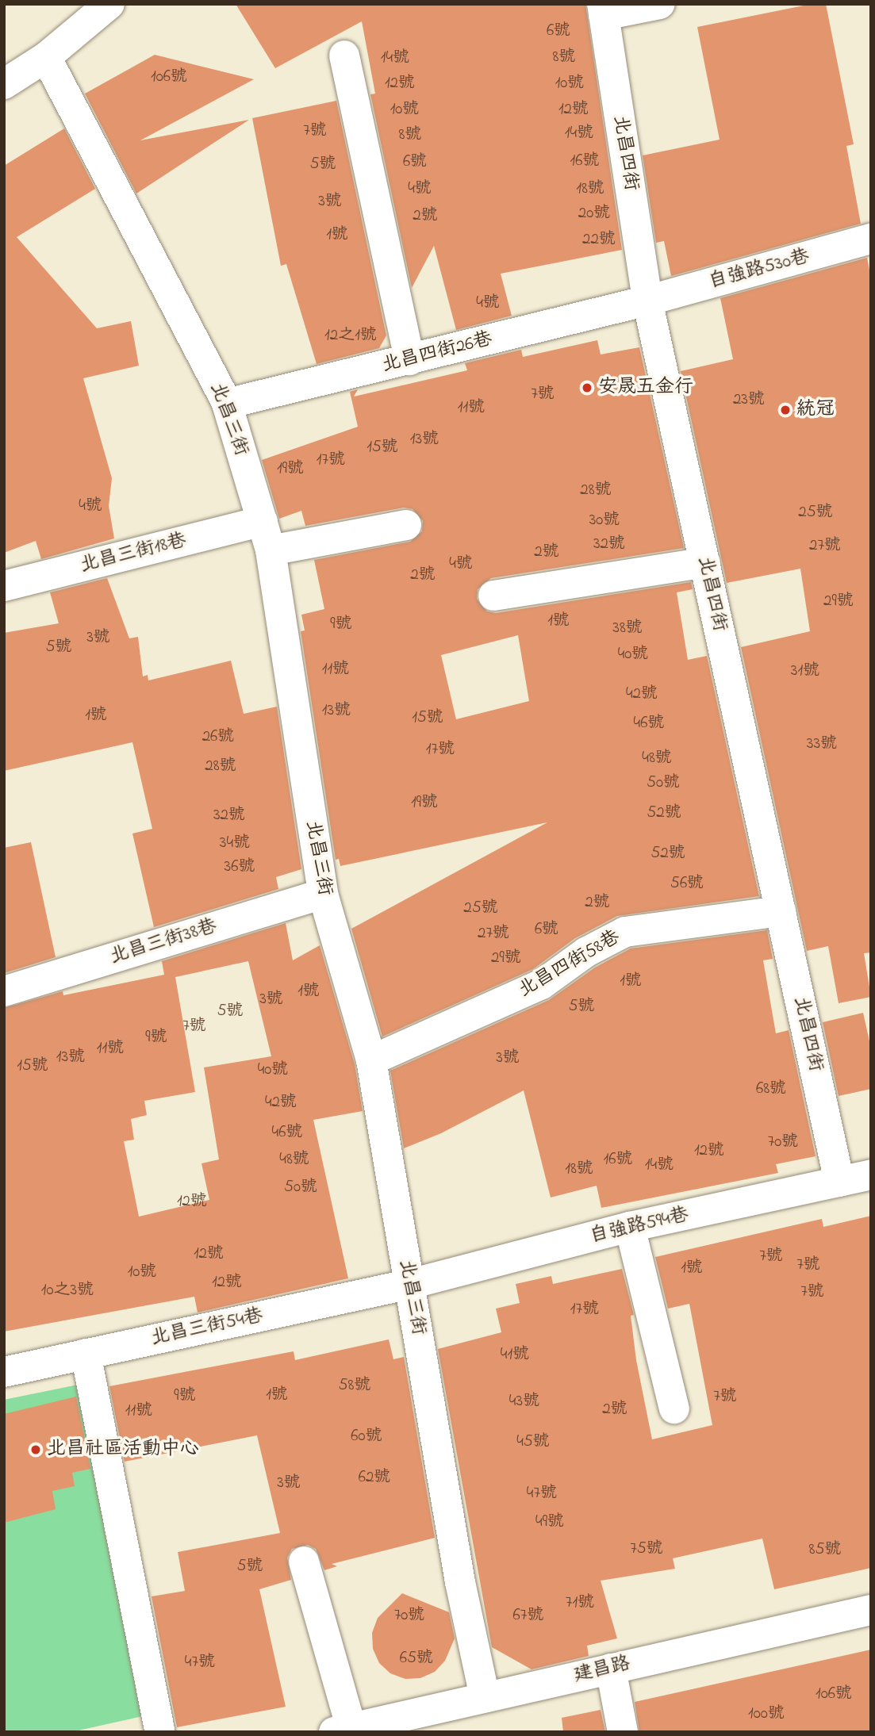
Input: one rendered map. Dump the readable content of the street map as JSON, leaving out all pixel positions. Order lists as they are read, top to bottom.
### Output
{
  "streets": {
    "street": [
      "北昌四街",
      "自強路530巷",
      "北昌四街26巷",
      "北昌三街",
      "北昌三街18巷",
      "北昌三街38巷",
      "北昌四街58巷",
      "自強路594巷",
      "北昌三街54巷",
      "建昌路"
    ]
  },
  "crossings": [
    ["北昌四街", "自強路530巷"],
    ["北昌四街", "北昌四街26巷"],
    ["北昌四街", "北昌四街58巷"],
    ["北昌四街", "自強路594巷"],
    ["自強路530巷", "北昌四街26巷"],
    ["北昌四街26巷", "北昌三街"],
    ["北昌三街", "北昌三街18巷"],
    ["北昌三街", "北昌三街38巷"],
    ["北昌三街", "北昌四街58巷"],
    ["北昌三街", "自強路594巷"],
    ["北昌三街", "北昌三街54巷"],
    ["北昌三街", "建昌路"],
    ["自強路594巷", "北昌三街54巷"]
  ],
  "places": ["安晟五金行", "統冠", "北昌社區活動中心"],
  "house_numbers": [
    "6號",
    "8號",
    "14號",
    "106號",
    "12號",
    "10號",
    "10號",
    "12號",
    "7號",
    "14號",
    "8號",
    "16號",
    "6號",
    "5號",
    "4號",
    "18號",
    "3號",
    "20號",
    "2號",
    "1號",
    "22號",
    "4號",
    "12之1號",
    "7號",
    "23號",
    "11號",
    "13號",
    "15號",
    "17號",
    "19號",
    "28號",
    "4號",
    "25號",
    "30號",
    "32號",
    "27號",
    "2號",
    "4號",
    "2號",
    "29號",
    "1號",
    "9號",
    "38號",
    "3號",
    "5號",
    "40號",
    "11號",
    "31號",
    "42號",
    "13號",
    "1號",
    "15號",
    "46號",
    "26號",
    "33號",
    "17號",
    "48號",
    "28號",
    "50號",
    "19號",
    "52號",
    "32號",
    "34號",
    "52號",
    "36號",
    "56號",
    "2號",
    "25號",
    "6號",
    "27號",
    "29號",
    "1號",
    "1號",
    "3號",
    "5號",
    "5號",
    "7號",
    "9號",
    "11號",
    "13號",
    "3號",
    "15號",
    "40號",
    "68號",
    "42號",
    "46號",
    "70號",
    "12號",
    "48號",
    "16號",
    "14號",
    "18號",
    "50號",
    "12號",
    "12號",
    "7號",
    "7號",
    "1號",
    "10號",
    "12號",
    "10之3號",
    "7號",
    "17號",
    "41號",
    "58號",
    "1號",
    "9號",
    "7號",
    "43號",
    "2號",
    "11號",
    "60號",
    "45號",
    "62號",
    "3號",
    "47號",
    "49號",
    "75號",
    "85號",
    "5號",
    "71號",
    "70號",
    "67號",
    "65號",
    "47號",
    "106號",
    "100號"
  ]
}
